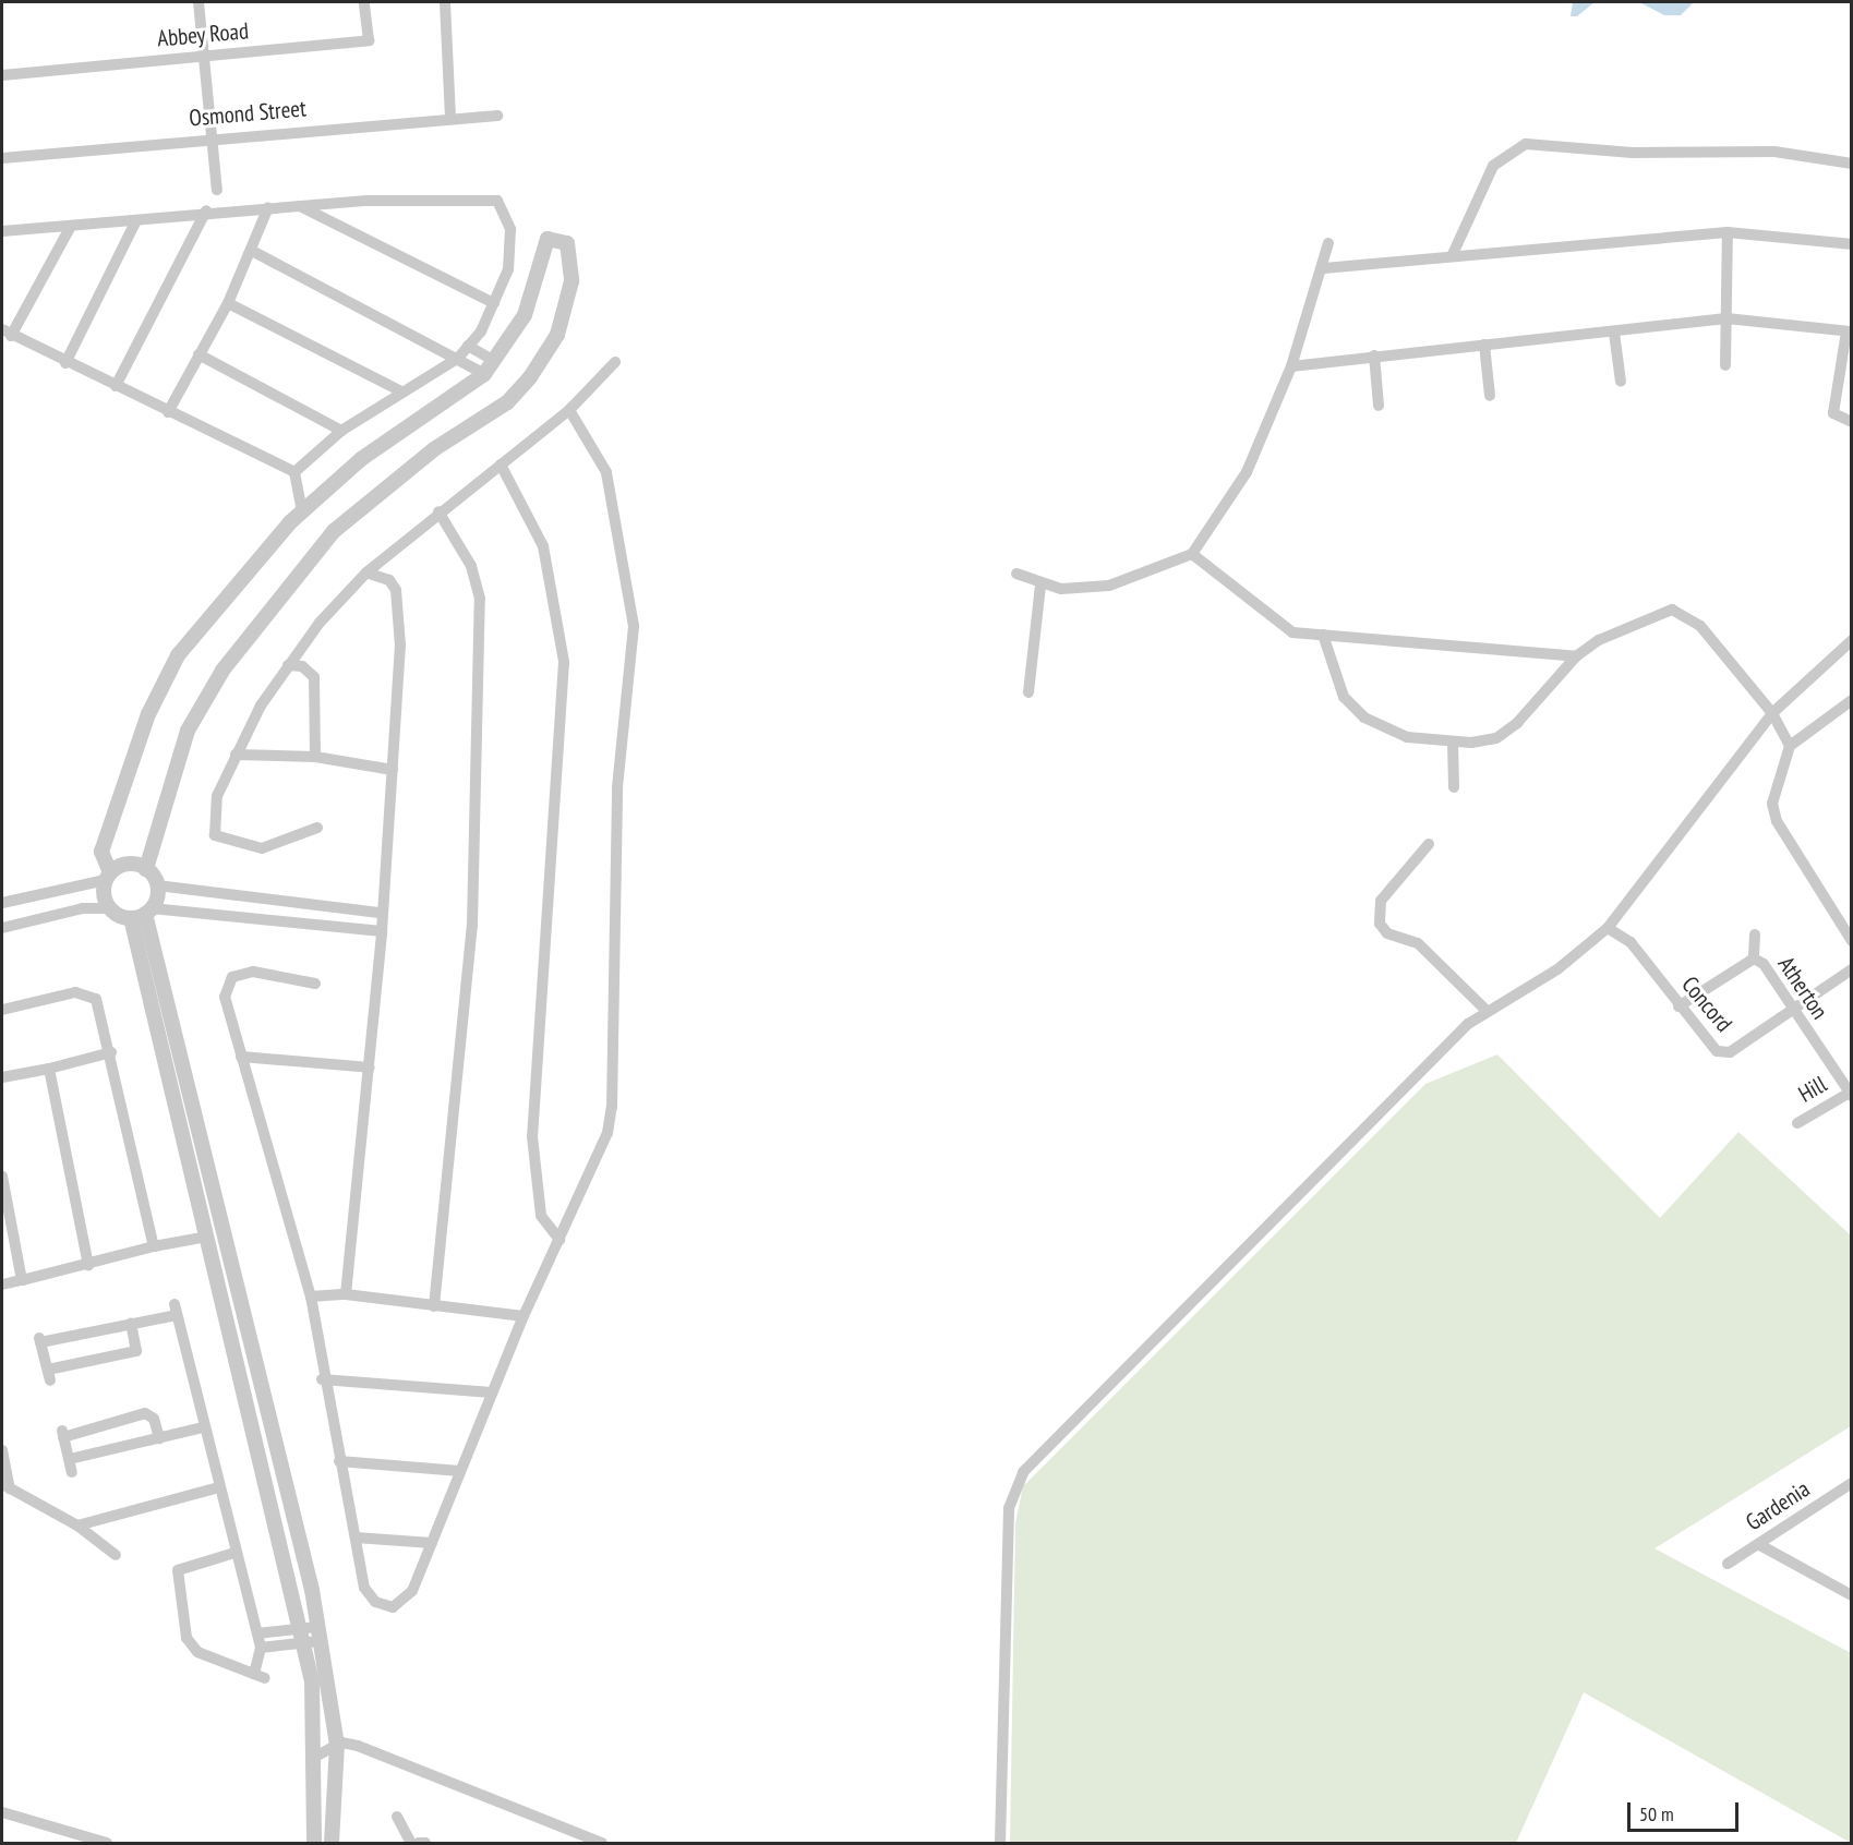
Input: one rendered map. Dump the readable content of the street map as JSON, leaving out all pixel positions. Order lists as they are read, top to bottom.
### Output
{
  "streets": {
    "street": [
      "Abbey Road",
      "Osmond Street",
      "Atherton",
      "Concord",
      "Hill",
      "Gardenia"
    ]
  },
  "crossings": [
    ["Atherton", "Concord"],
    ["Atherton", "Hill"]
  ],
  "scale_bar": "50 m"
}
